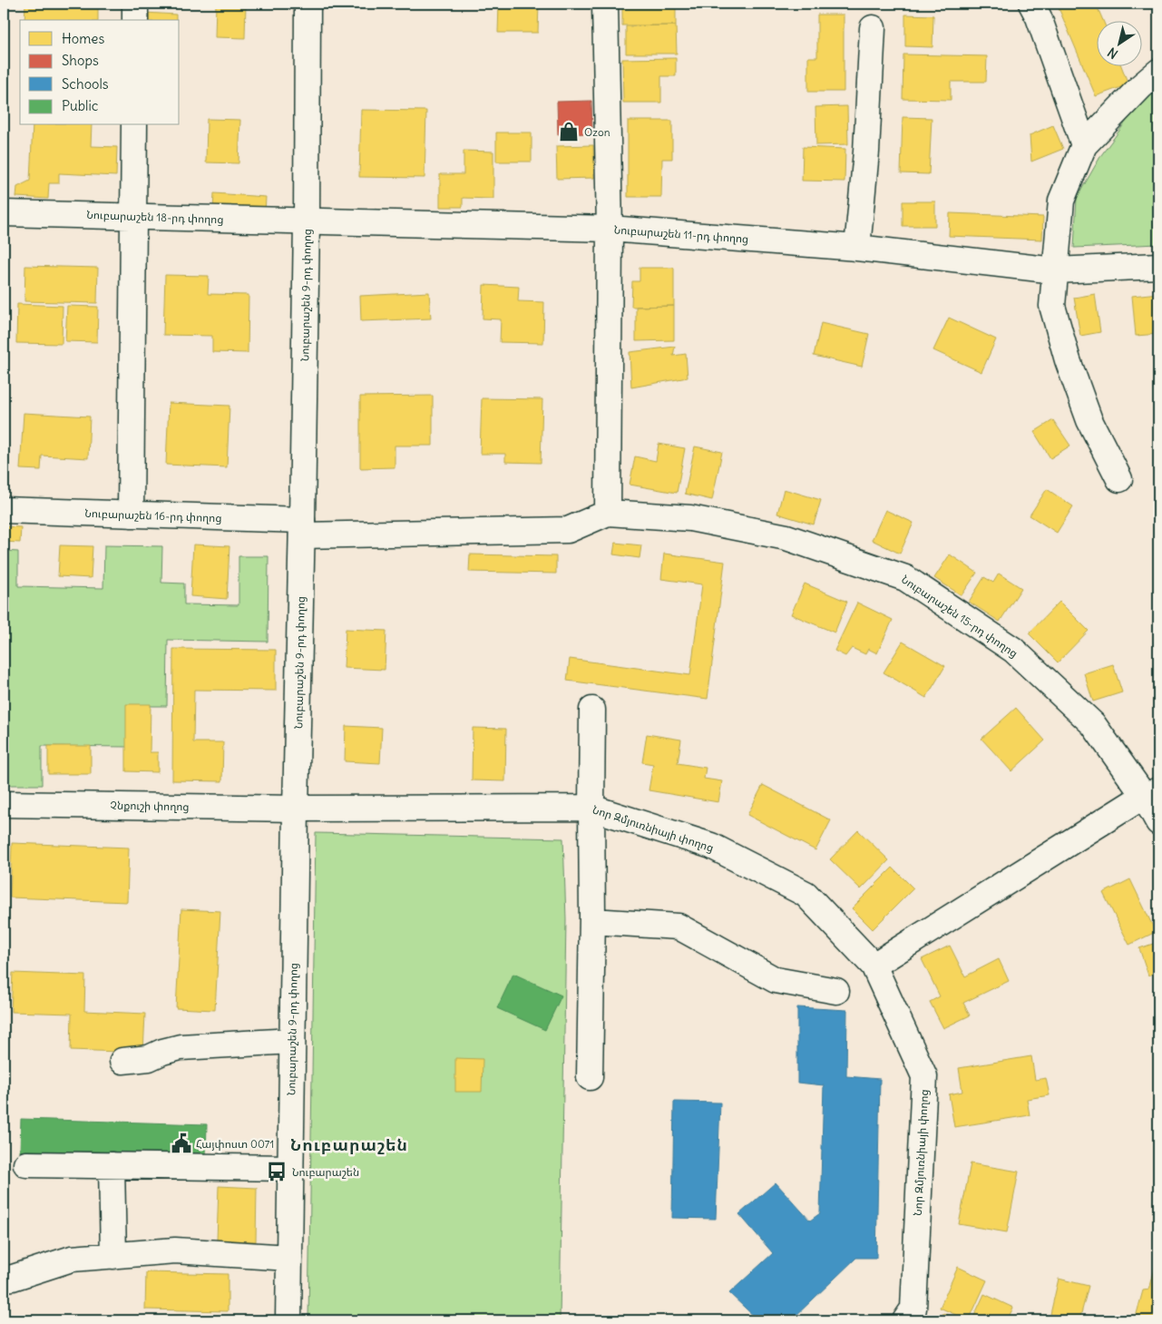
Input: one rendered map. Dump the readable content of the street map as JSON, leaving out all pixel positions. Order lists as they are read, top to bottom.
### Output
{
  "streets": {
    "street": [
      "Նուբարաշեն 18-րդ փողոց",
      "Նուբարաշեն 11-րդ փողոց",
      "Նուբարաշեն 9-րդ փողոց",
      "Նուբարաշեն 16-րդ փողոց",
      "Նուբարաշեն 15-րդ փողոց",
      "Չնքուշի փողոց",
      "Նոր Զմյուռնիայի փողոց"
    ]
  },
  "crossings": [
    ["Նուբարաշեն 18-րդ փողոց", "Նուբարաշեն 11-րդ փողոց"],
    ["Նուբարաշեն 18-րդ փողոց", "Նուբարաշեն 9-րդ փողոց"],
    ["Նուբարաշեն 11-րդ փողոց", "Նուբարաշեն 9-րդ փողոց"],
    ["Նուբարաշեն 9-րդ փողոց", "Նուբարաշեն 16-րդ փողոց"],
    ["Նուբարաշեն 9-րդ փողոց", "Չնքուշի փողոց"],
    ["Նուբարաշեն 9-րդ փողոց", "Նոր Զմյուռնիայի փողոց"],
    ["Նուբարաշեն 16-րդ փողոց", "Նուբարաշեն 15-րդ փողոց"],
    ["Չնքուշի փողոց", "Նոր Զմյուռնիայի փողոց"]
  ],
  "districts": ["Նուբարաշեն"],
  "places": {
    "shop": ["Ozon"],
    "public building": ["Հայփոստ 0071"],
    "bus stop": ["Նուբարաշեն"]
  },
  "legend": [
    "Homes",
    "Shops",
    "Schools",
    "Public"
  ],
  "north": "bottom left"
}
